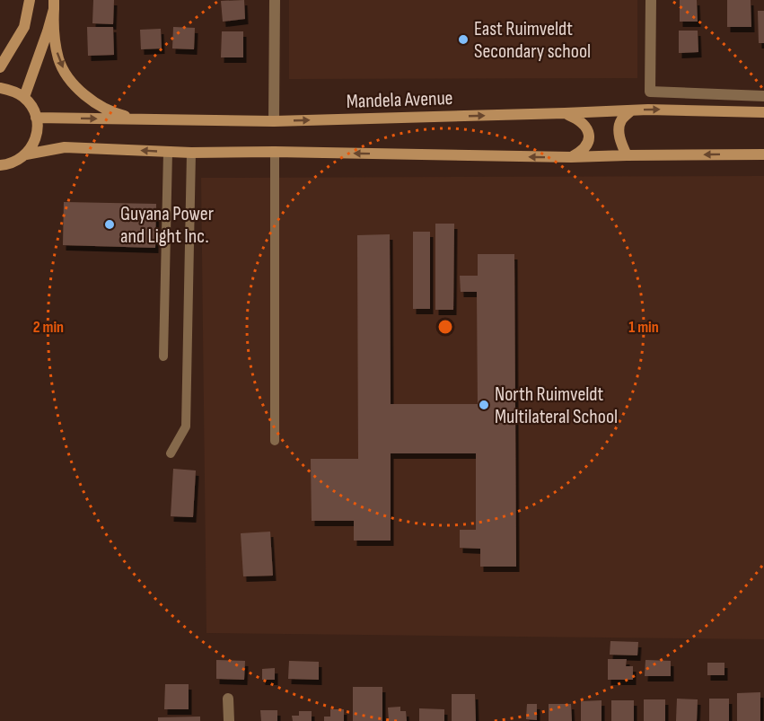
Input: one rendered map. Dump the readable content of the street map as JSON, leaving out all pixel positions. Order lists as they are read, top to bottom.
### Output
{
  "streets": {
    "main road": ["Mandela Avenue"]
  },
  "places": ["East Ruimveldt Secondary school", "Guyana Power and Light Inc.", "North Ruimveldt Multilateral School"],
  "rings": ["1 min", "2 min"]
}
